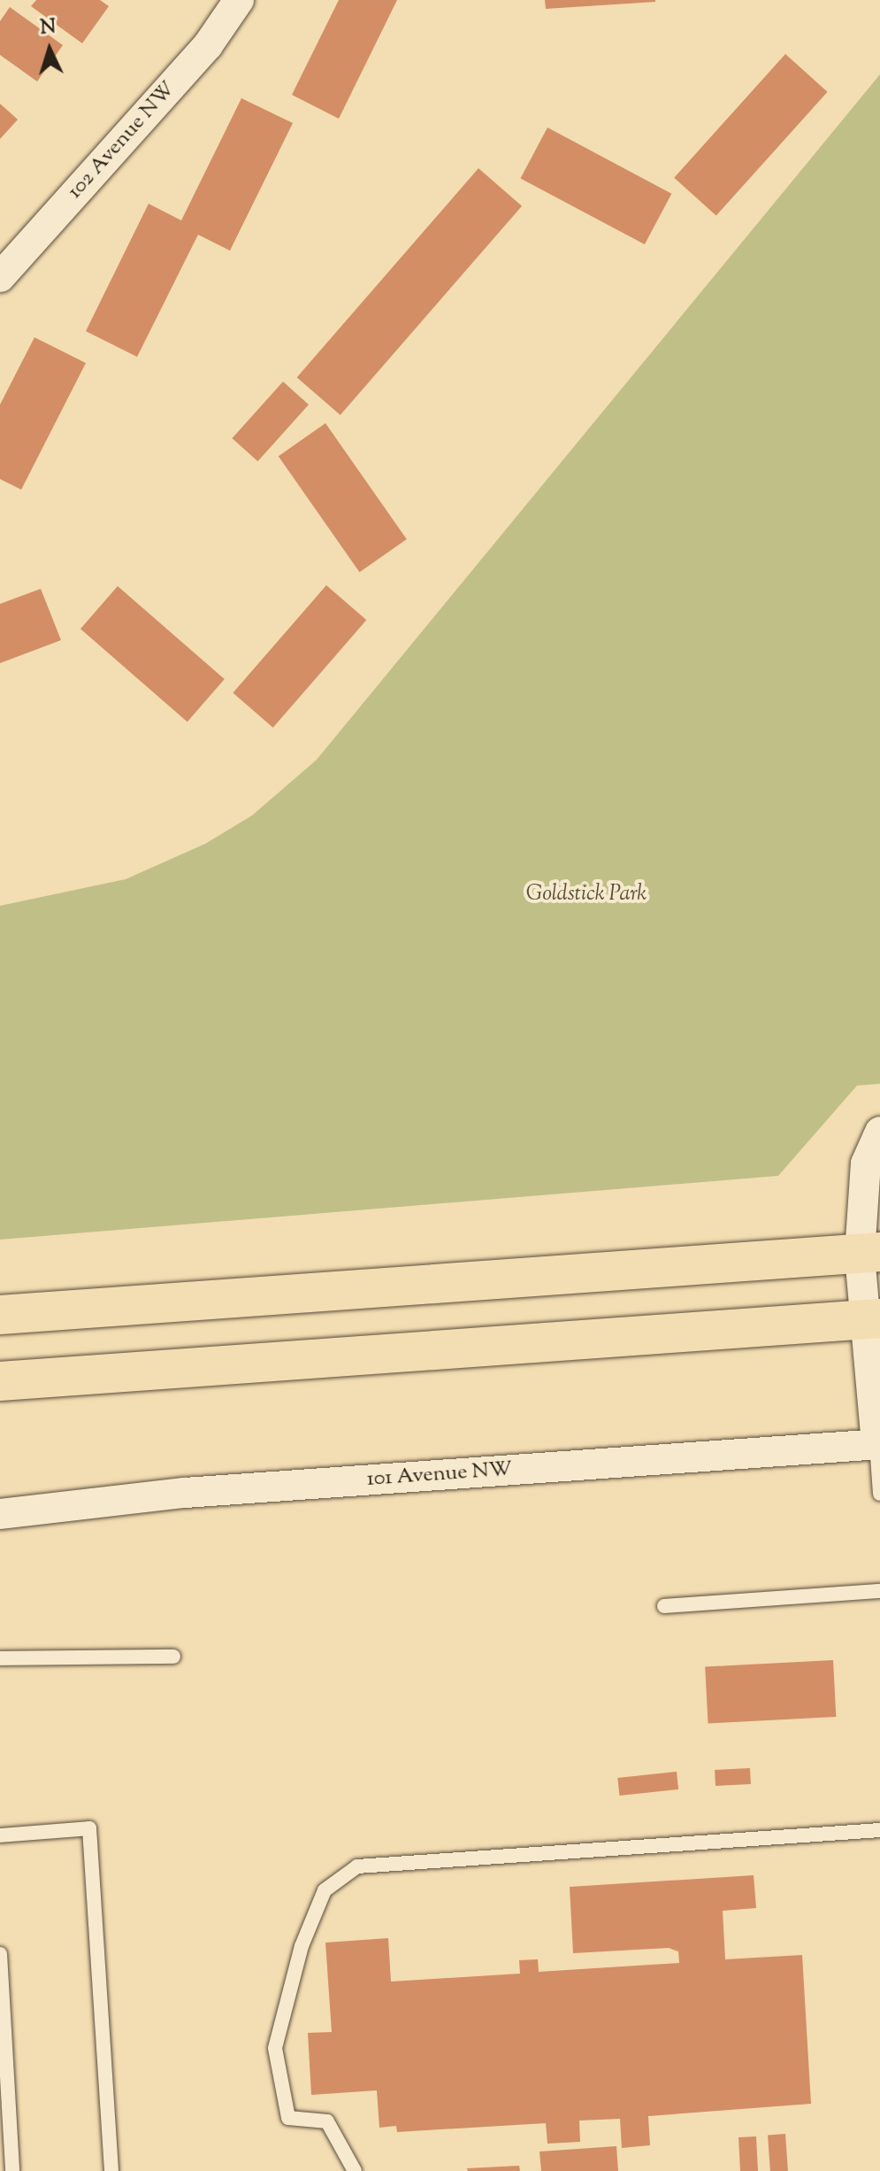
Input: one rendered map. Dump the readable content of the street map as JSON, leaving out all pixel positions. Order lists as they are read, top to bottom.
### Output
{
  "streets": {
    "street": ["102 Avenue NW", "101 Avenue NW"]
  },
  "parks": ["Goldstick Park"],
  "north": "top"
}
